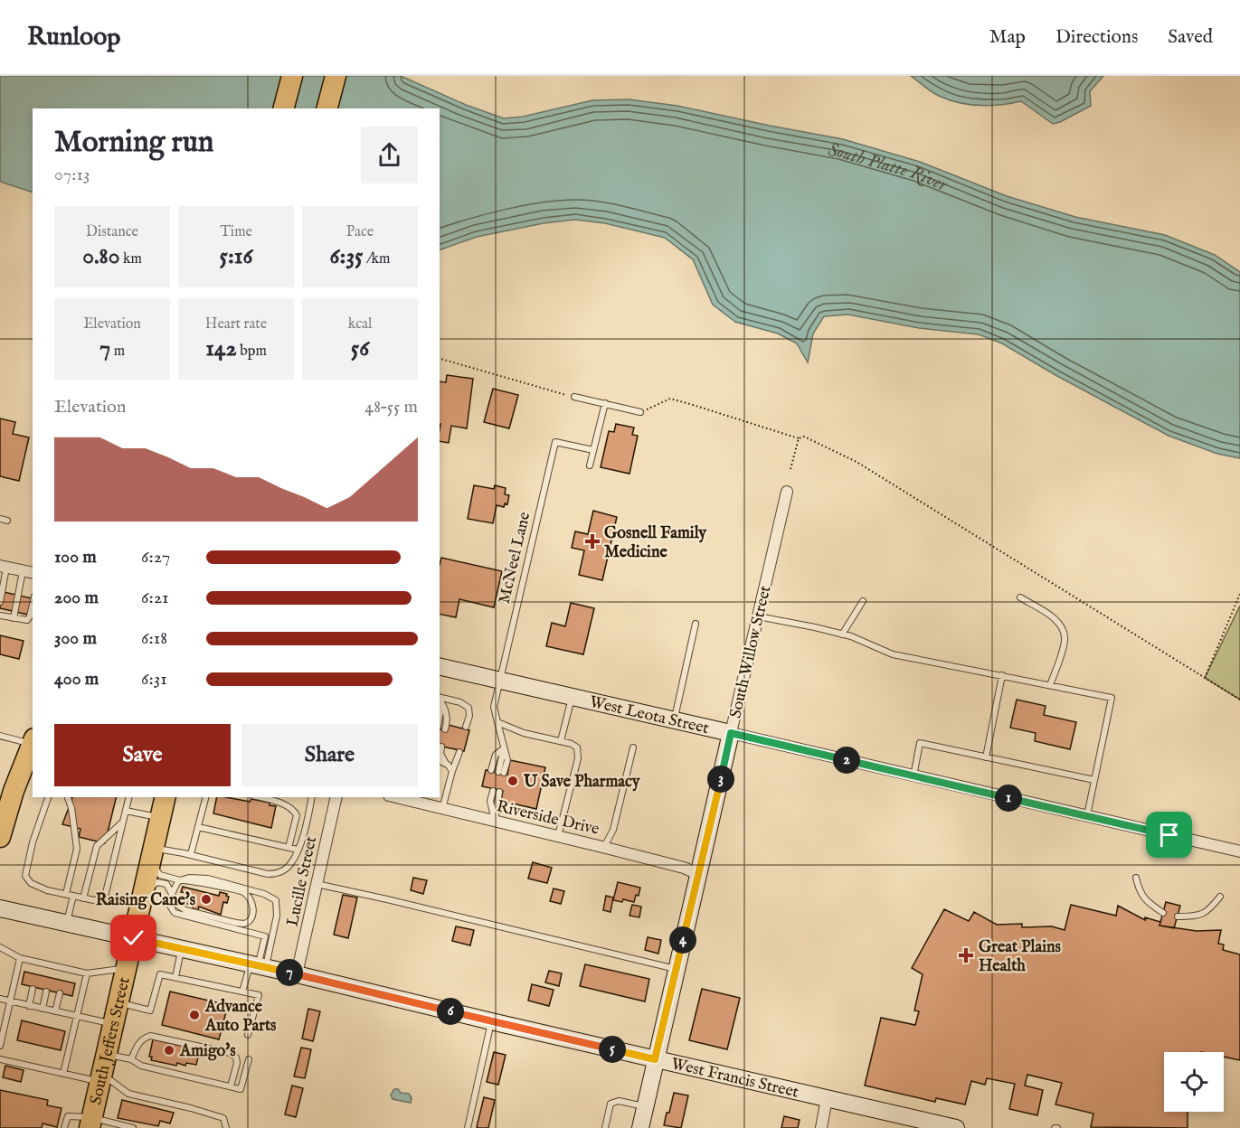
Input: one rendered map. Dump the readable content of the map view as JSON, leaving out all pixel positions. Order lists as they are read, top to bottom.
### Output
{
  "streets": {
    "highway": ["South Jeffers Street"],
    "street": [
      "South Willow Street",
      "West Leota Street",
      "Riverside Drive",
      "Lucille Street",
      "West Francis Street"
    ],
    "lane": ["McNeel Lane"]
  },
  "crossings": [
    ["McNeel Lane", "West Leota Street"],
    ["South Willow Street", "West Leota Street"],
    ["South Willow Street", "Riverside Drive"],
    ["South Willow Street", "West Francis Street"],
    ["Lucille Street", "West Francis Street"],
    ["South Jeffers Street", "West Francis Street"]
  ],
  "water": ["South Platte River"],
  "places": {
    "health": ["Gosnell Family Medicine", "Great Plains Health"],
    "other": [
      "U Save Pharmacy",
      "Raising Cane's",
      "Advance Auto Parts",
      "Amigo's"
    ]
  },
  "page": {
    "header": "Runloop",
    "nav": ["Map", "Directions", "Saved"],
    "heading": ["Morning run", "07:13"],
    "stats": [
      ["Distance", "0.80 km"],
      ["Time", "5:16"],
      ["Pace", "6:35 /km"],
      ["Elevation", "7 m"],
      ["Heart rate", "142 bpm"],
      ["kcal", "56"]
    ],
    "chart": ["Elevation", "48–55 m"],
    "list": [
      {
        "name": "100 m",
        "note": "6:27"
      },
      {
        "name": "200 m",
        "note": "6:21"
      },
      {
        "name": "300 m",
        "note": "6:18"
      },
      {
        "name": "400 m",
        "note": "6:31"
      }
    ],
    "buttons": ["Save", "Share"],
    "pins": [
      "2",
      "3",
      "1",
      "4",
      "7",
      "6",
      "5"
    ]
  }
}
